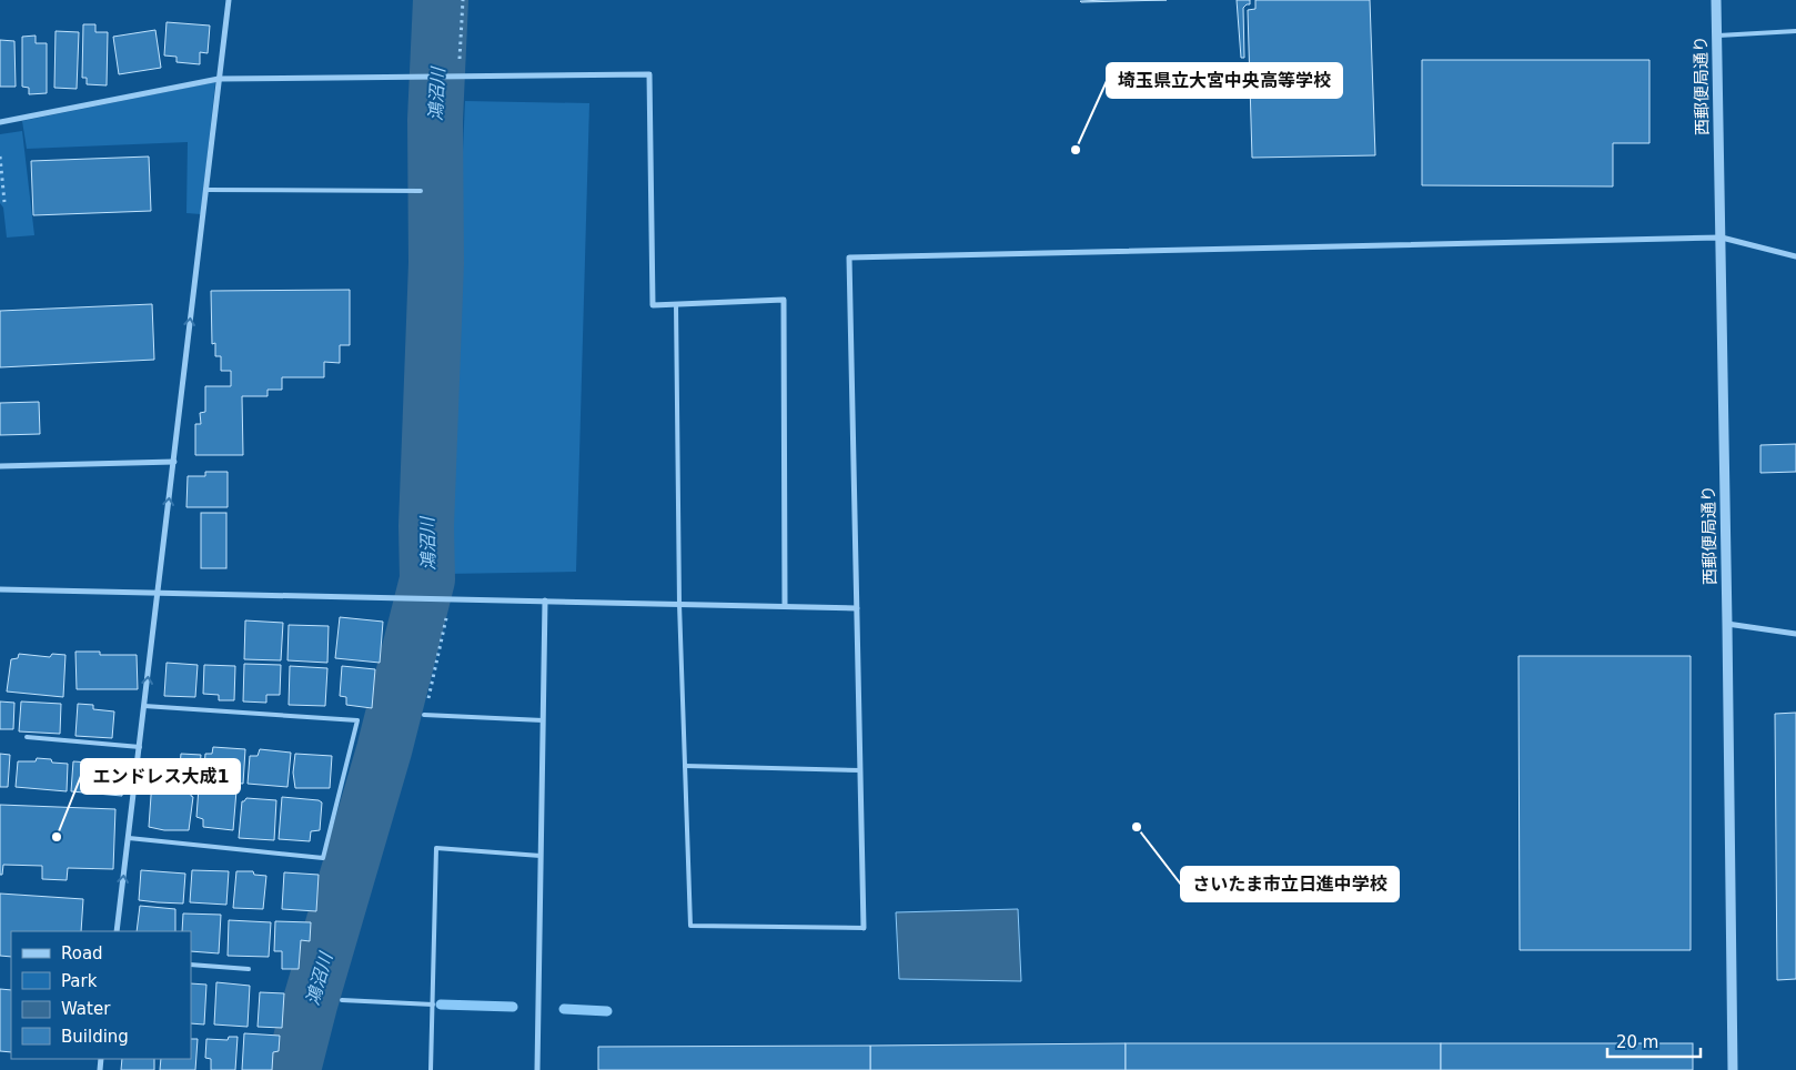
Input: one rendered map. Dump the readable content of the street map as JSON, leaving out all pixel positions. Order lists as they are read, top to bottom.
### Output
{
  "streets": {
    "street": ["西郵便局通り"]
  },
  "water": ["鴻沼川"],
  "places": ["埼玉県立大宮中央高等学校", "さいたま市立日進中学校", "エンドレス大成1"],
  "legend": [
    "Road",
    "Park",
    "Water",
    "Building"
  ],
  "scale_bar": "20 m"
}
